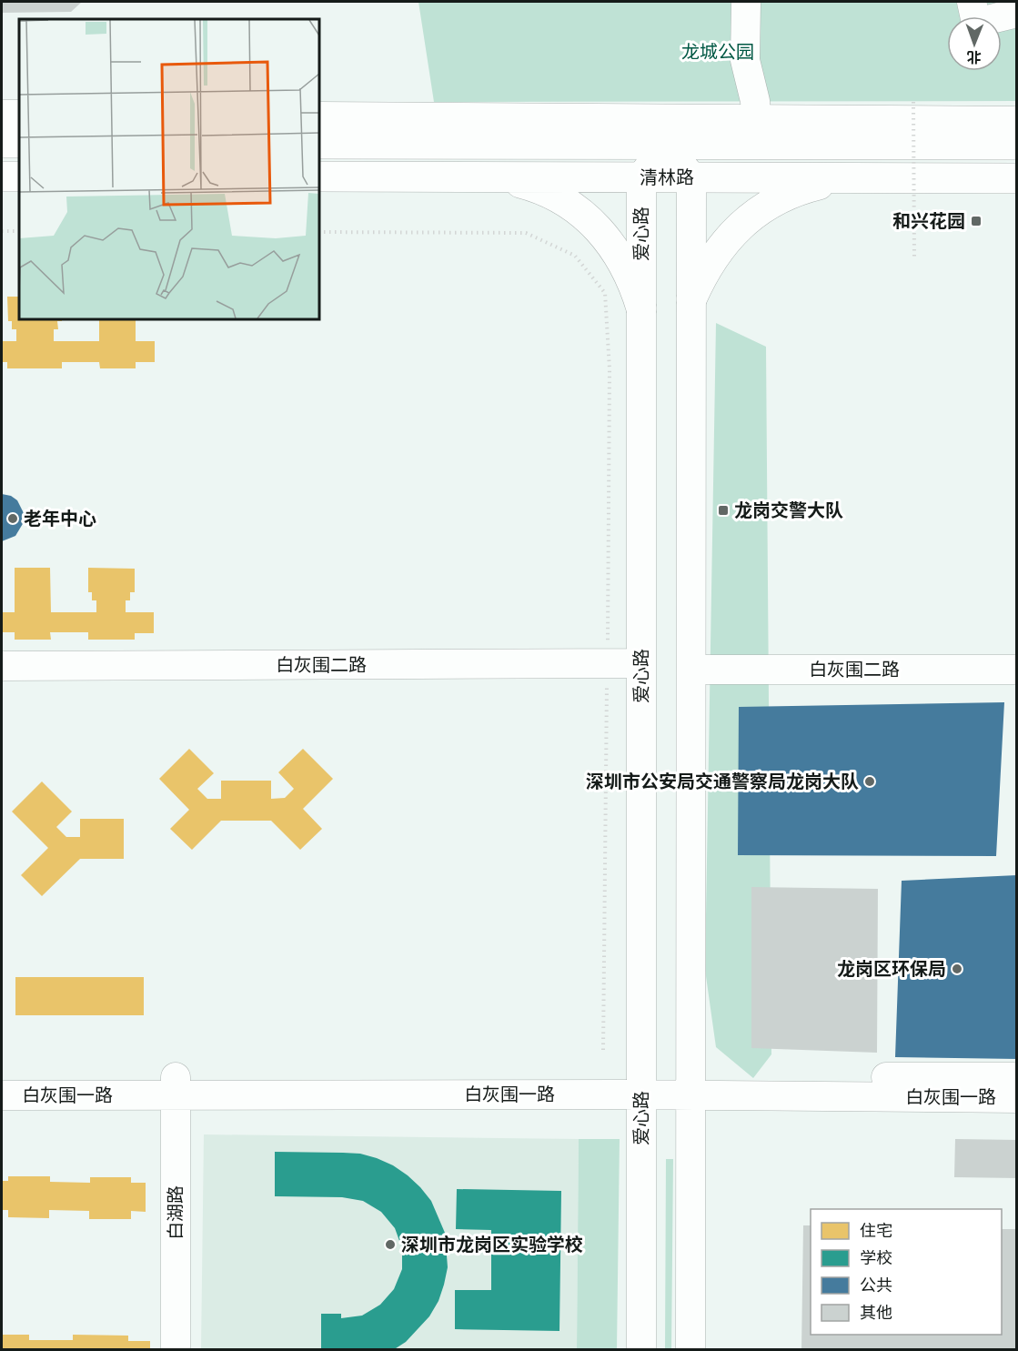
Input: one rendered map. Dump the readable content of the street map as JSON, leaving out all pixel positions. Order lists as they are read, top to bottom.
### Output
{
  "streets": {
    "main road": ["清林路"],
    "street": [
      "爱心路",
      "白灰围二路",
      "白灰围一路",
      "白湖路"
    ]
  },
  "crossings": [
    ["清林路", "爱心路"],
    ["爱心路", "白灰围二路"],
    ["爱心路", "白灰围一路"],
    ["白灰围一路", "白湖路"]
  ],
  "parks": ["龙城公园"],
  "places": {
    "transit": ["和兴花园", "龙岗交警大队"],
    "other": [
      "老年中心",
      "深圳市公安局交通警察局龙岗大队",
      "龙岗区环保局",
      "深圳市龙岗区实验学校"
    ]
  },
  "legend": [
    "住宅",
    "学校",
    "公共",
    "其他"
  ],
  "north": "bottom"
}
